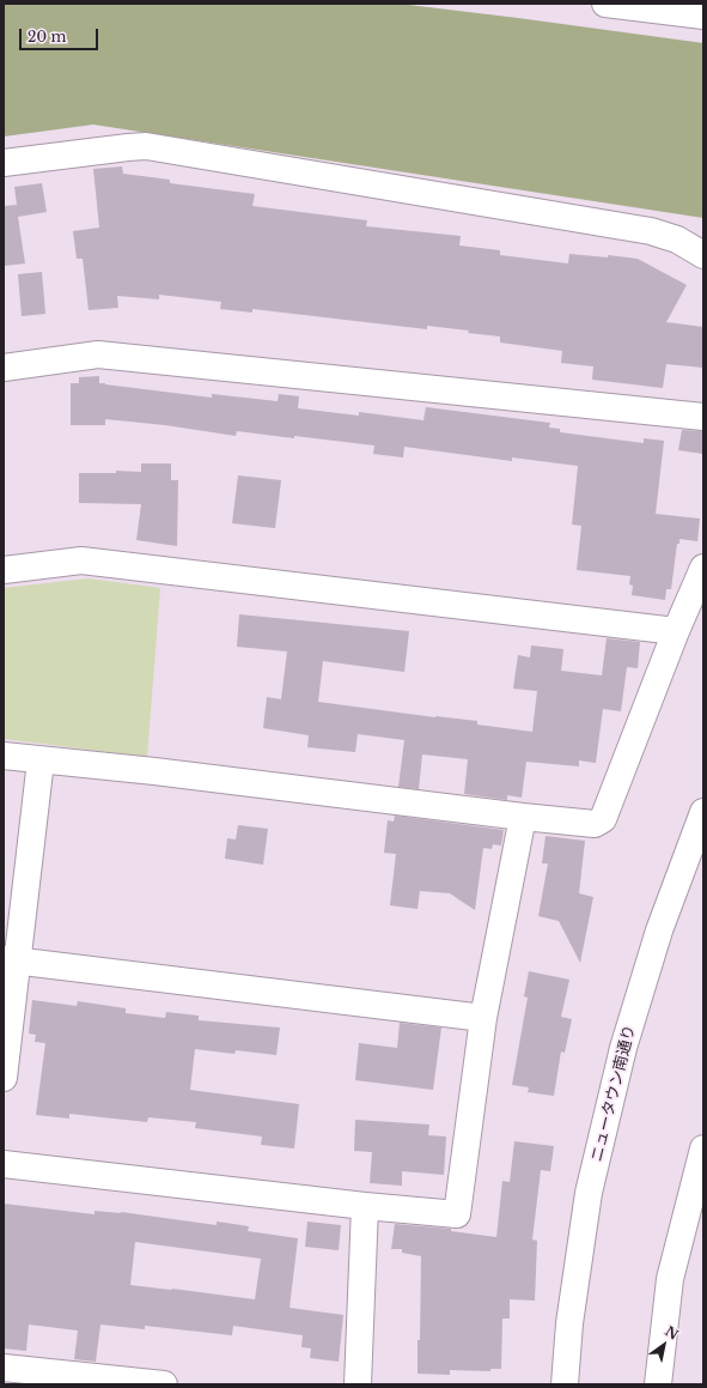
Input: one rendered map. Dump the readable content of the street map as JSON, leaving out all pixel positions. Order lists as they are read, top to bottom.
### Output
{
  "streets": {
    "street": ["ニュータウン南通り"]
  },
  "scale_bar": "20 m",
  "north": "top right"
}
